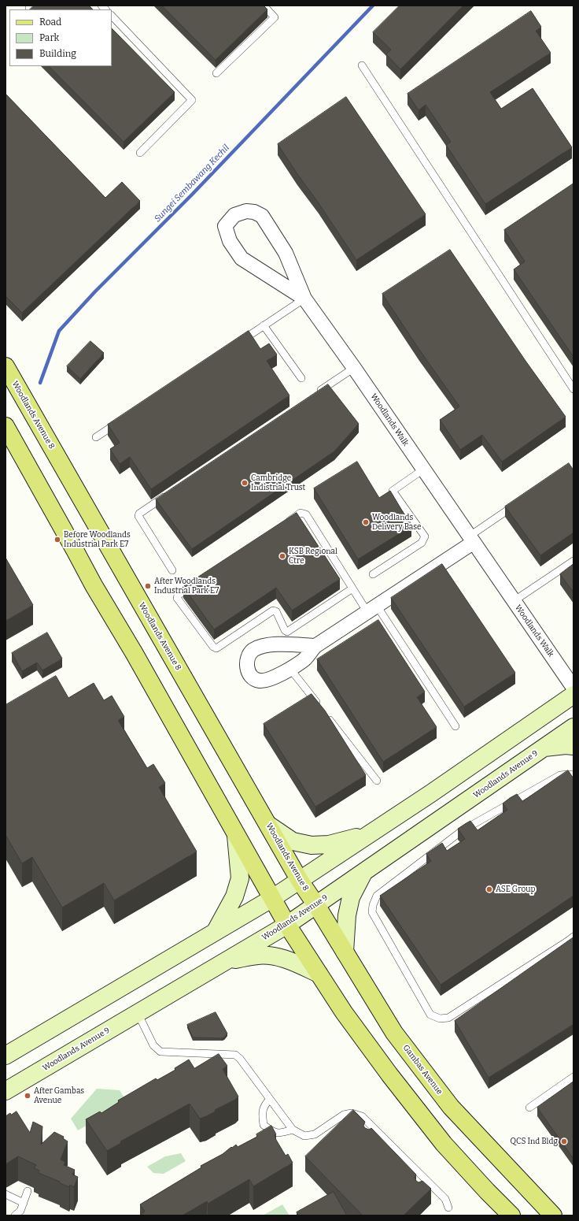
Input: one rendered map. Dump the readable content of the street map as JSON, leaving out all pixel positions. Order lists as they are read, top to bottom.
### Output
{
  "streets": {
    "main road": ["Woodlands Avenue 8", "Woodlands Avenue 9", "Gambas Avenue"],
    "street": ["Woodlands Walk"]
  },
  "crossings": [
    ["Woodlands Avenue 8", "Woodlands Avenue 9"],
    ["Woodlands Avenue 8", "Gambas Avenue"],
    ["Woodlands Avenue 9", "Gambas Avenue"]
  ],
  "water": ["Sungei Sembawang Kechil"],
  "places": [
    "Cambridge Indistrial Trust",
    "Woodlands Delivery Base",
    "Before Woodlands Industrial Park E7",
    "KSB Regional Ctre",
    "After Woodlands Industrial Park E7",
    "ASE Group",
    "After Gambas Avenue",
    "QCS Ind Bldg"
  ],
  "legend": ["Road", "Park", "Building"]
}
